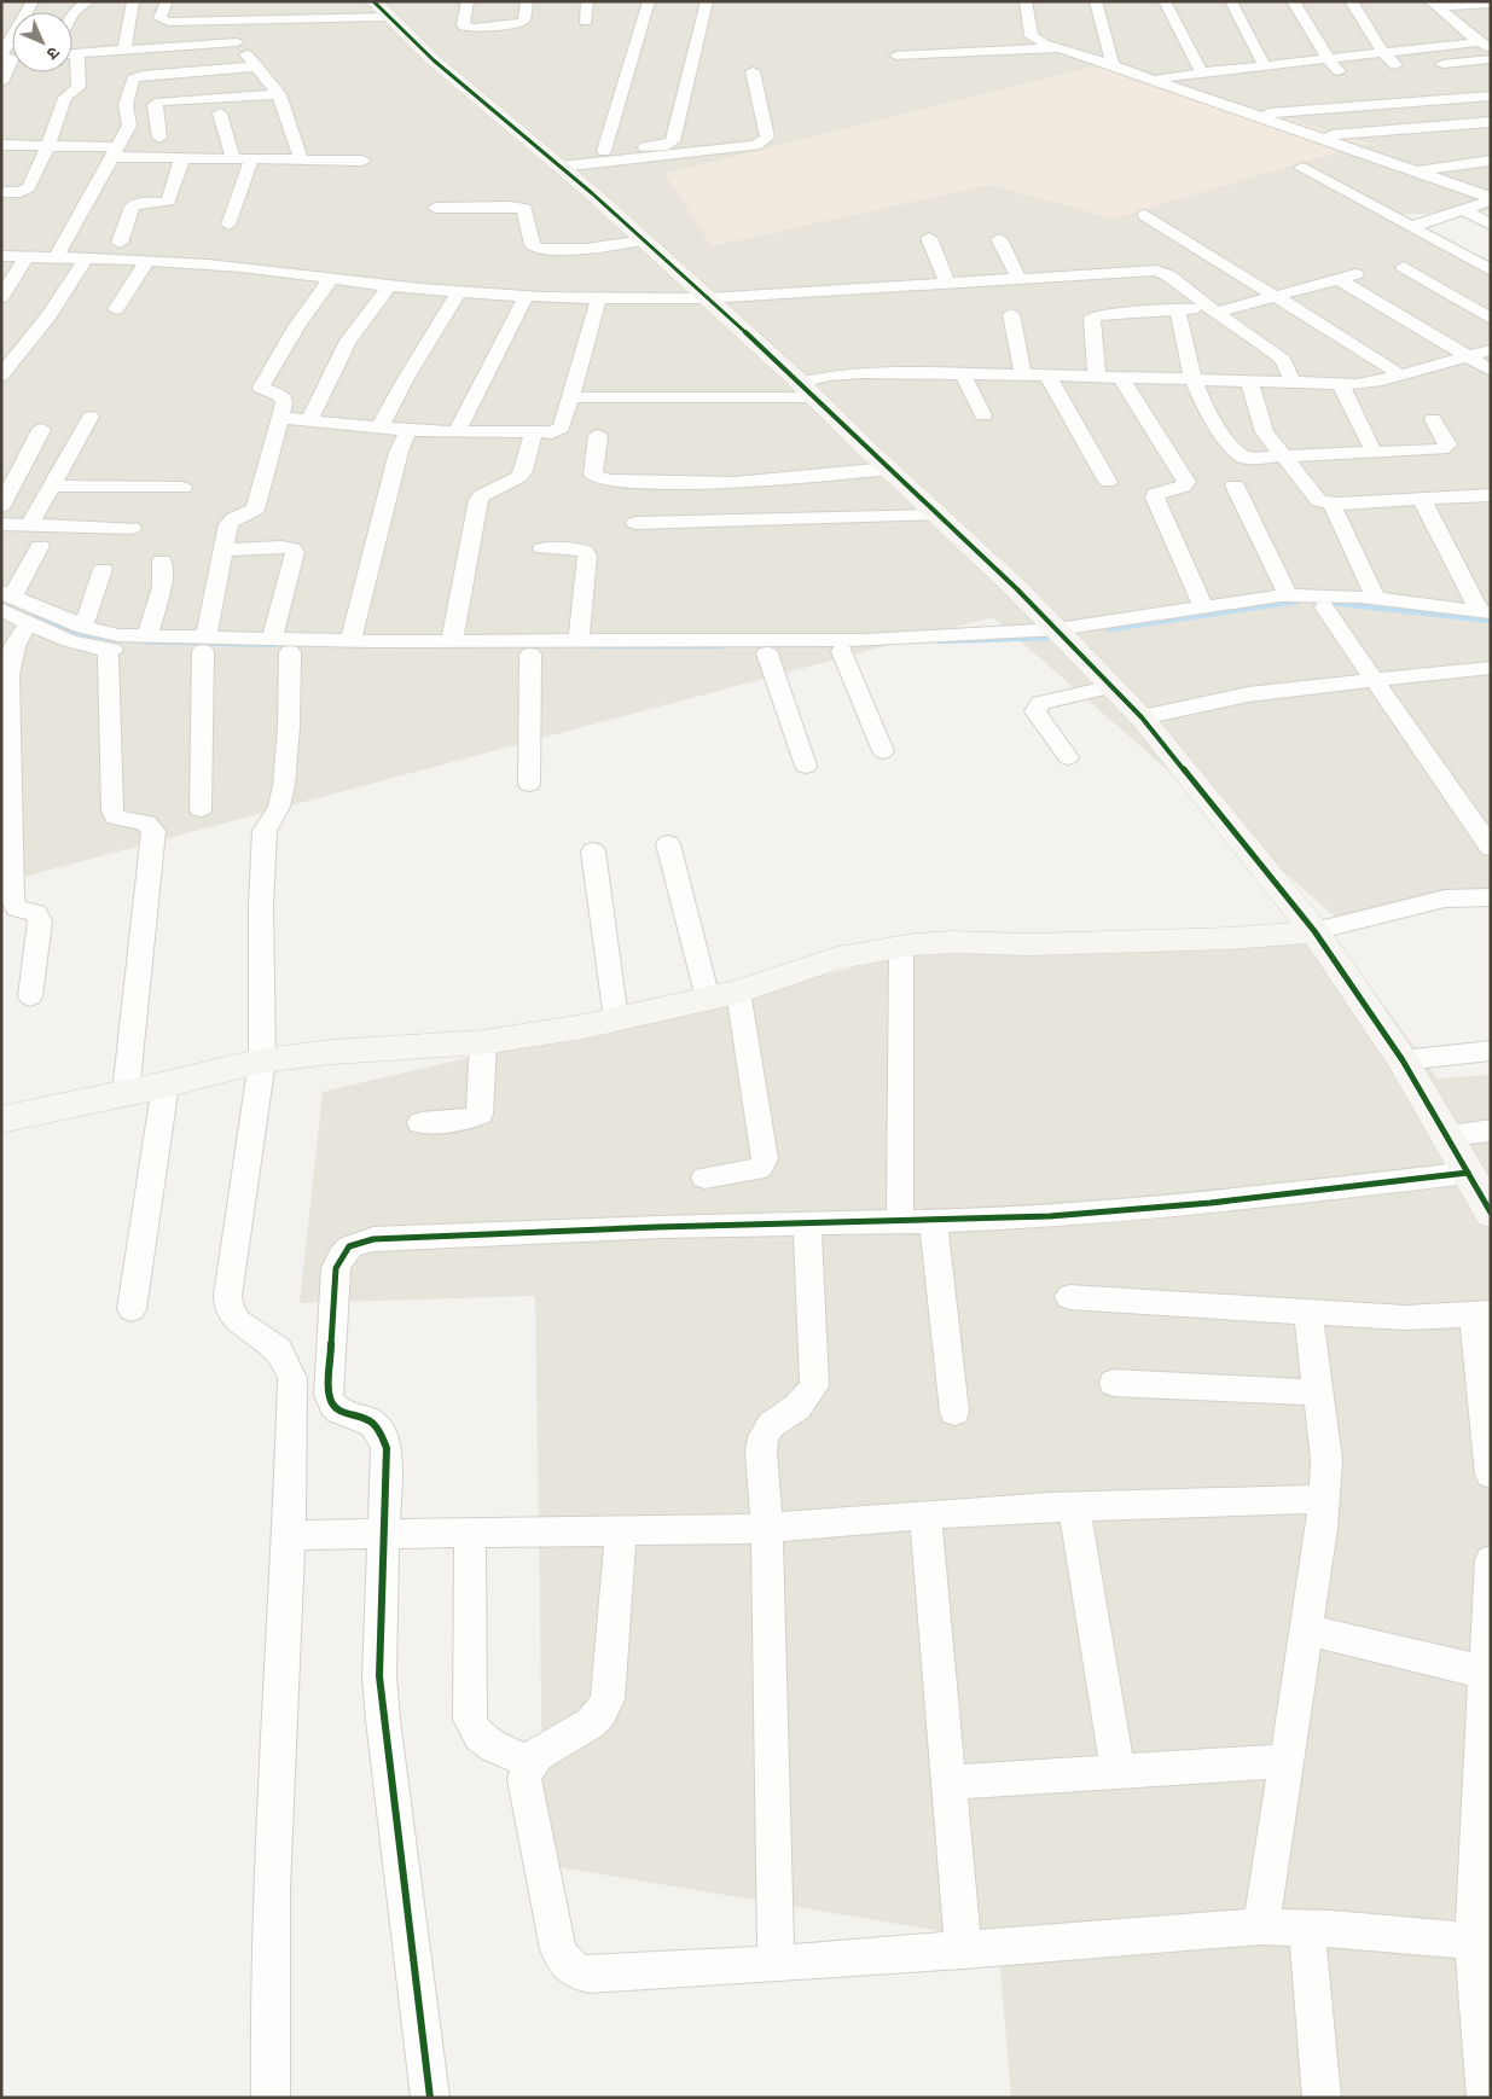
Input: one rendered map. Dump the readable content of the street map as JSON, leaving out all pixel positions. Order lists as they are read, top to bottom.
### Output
{
  "north": "bottom right"
}
